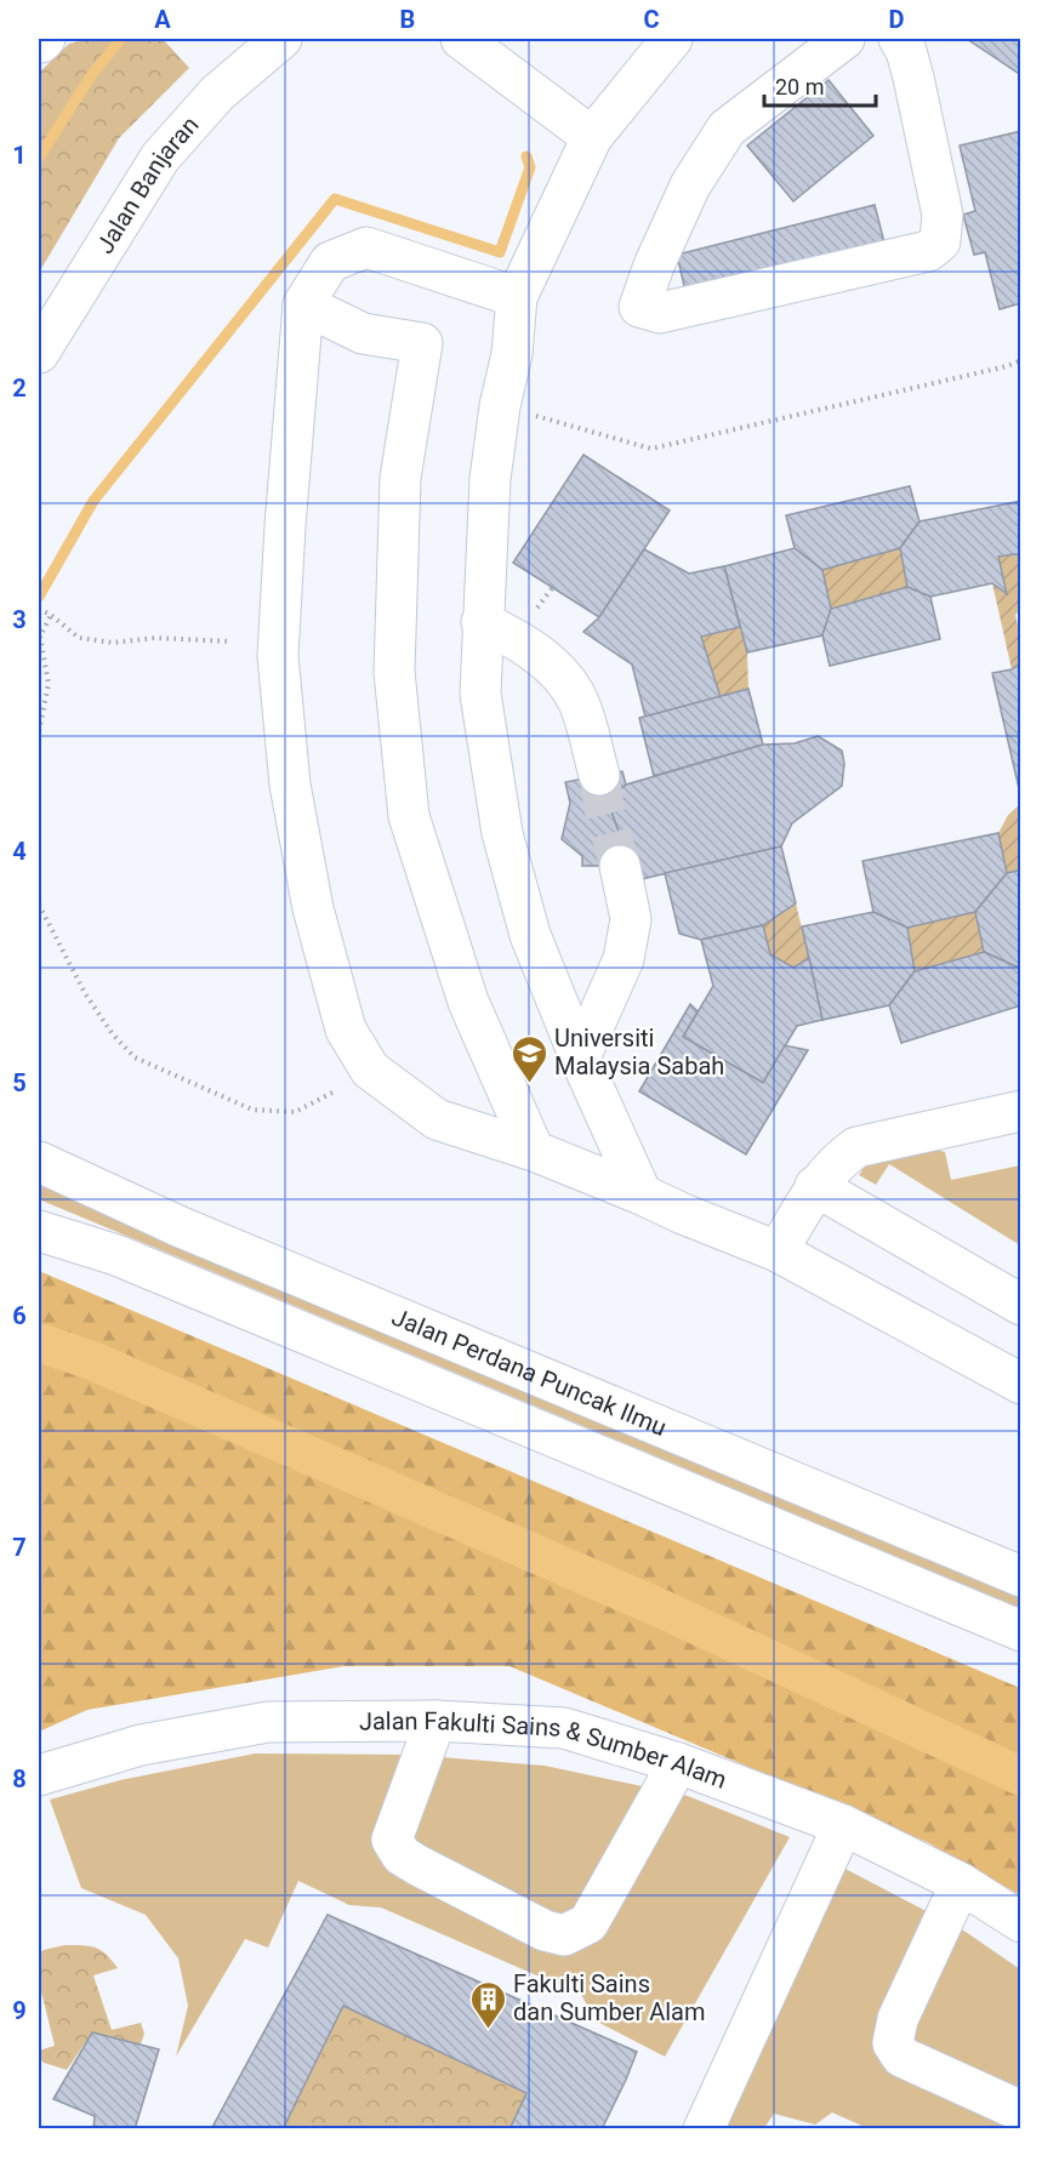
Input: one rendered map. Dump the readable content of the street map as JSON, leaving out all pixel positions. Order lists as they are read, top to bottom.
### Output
{
  "streets": {
    "street": ["Jalan Banjaran", "Jalan Perdana Puncak Ilmu", "Jalan Fakulti Sains & Sumber Alam"]
  },
  "places": {
    "school or university": ["Universiti Malaysia Sabah"],
    "building": ["Fakulti Sains dan Sumber Alam"]
  },
  "scale_bar": "20 m",
  "grid": {
    "columns": [
      "A",
      "B",
      "C",
      "D"
    ],
    "rows": [
      "1",
      "2",
      "3",
      "4",
      "5",
      "6",
      "7",
      "8",
      "9"
    ]
  }
}
